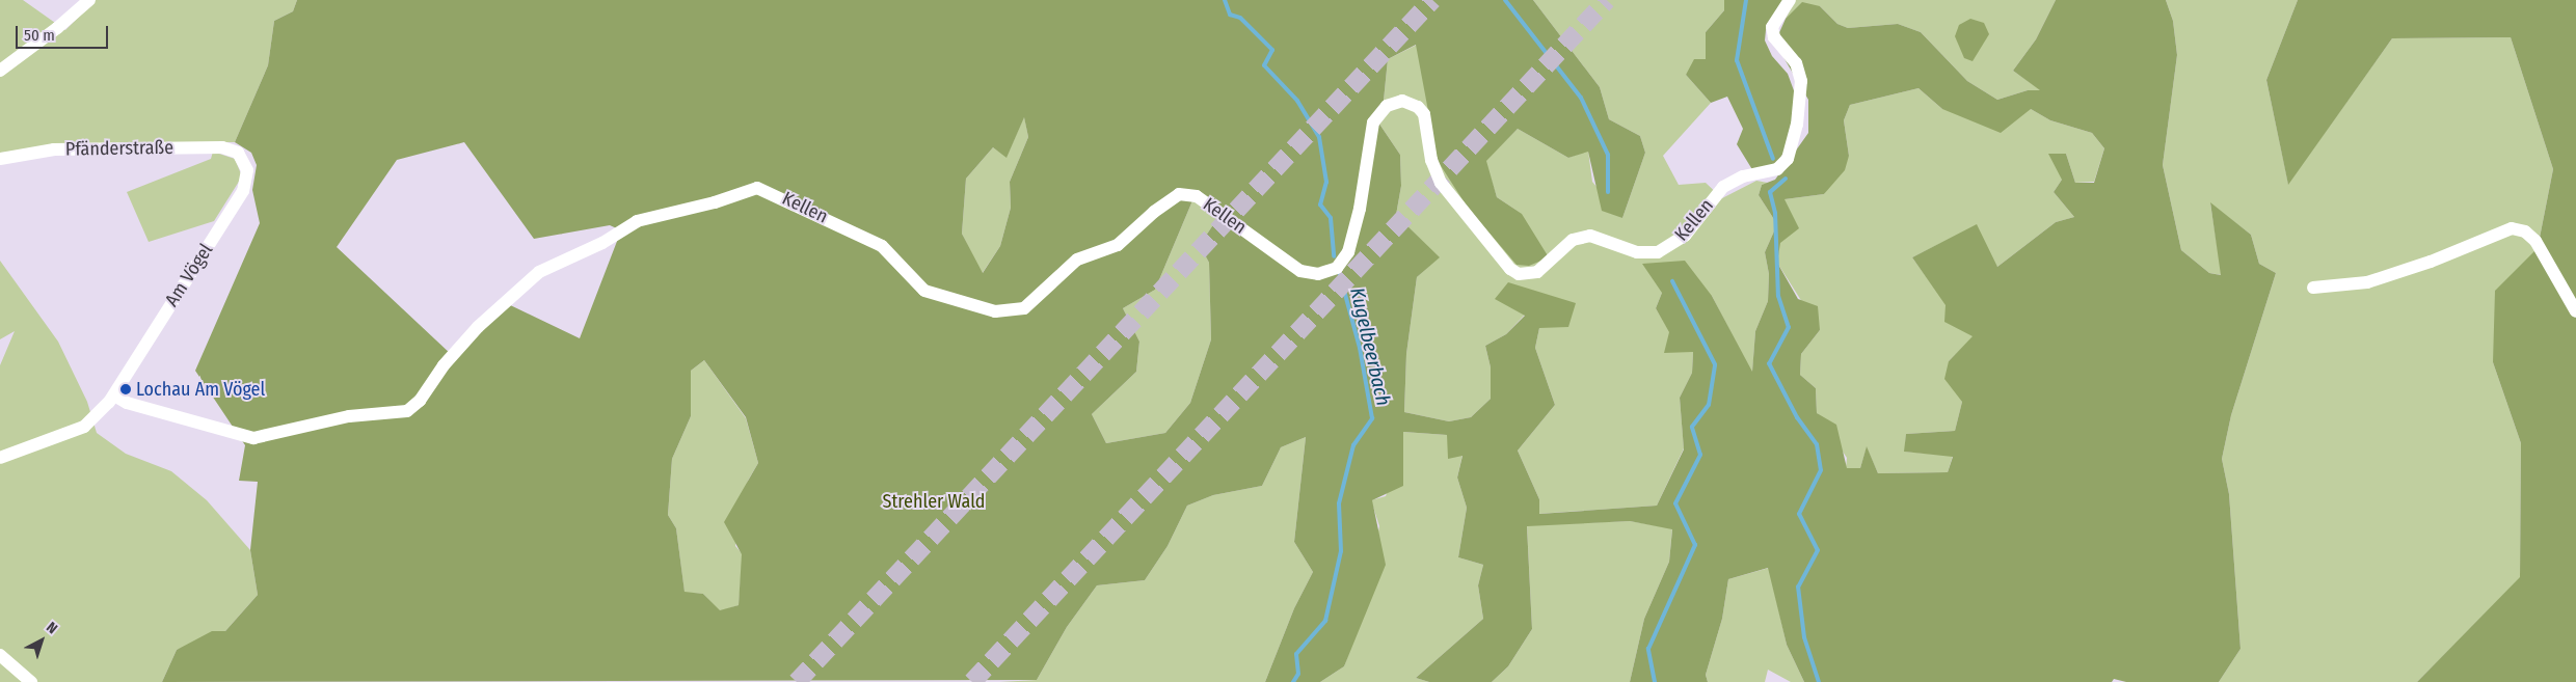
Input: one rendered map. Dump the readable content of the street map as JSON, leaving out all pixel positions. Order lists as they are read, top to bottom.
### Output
{
  "streets": {
    "street": ["Pfänderstraße", "Kellen", "Am Vögel"]
  },
  "crossings": [
    ["Pfänderstraße", "Am Vögel"],
    ["Kellen", "Am Vögel"]
  ],
  "water": ["Kugelbeerbach"],
  "parks": ["Strehler Wald"],
  "places": ["Lochau Am Vögel"],
  "scale_bar": "50 m",
  "north": "top right"
}
